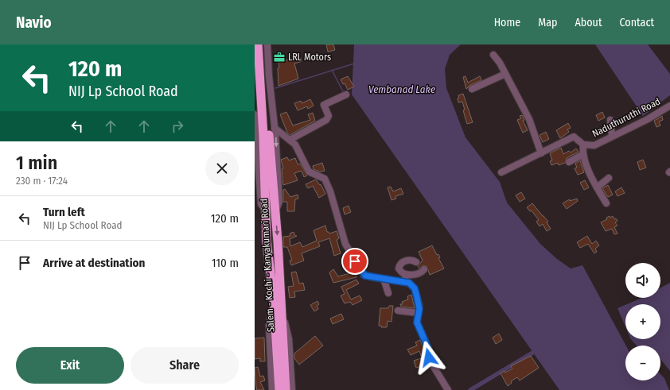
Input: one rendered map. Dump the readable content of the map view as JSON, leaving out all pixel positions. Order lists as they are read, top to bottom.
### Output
{
  "streets": {
    "highway": ["Salem - Kochi - Kanyakumari Road"],
    "street": ["Naduthuruthi Road"]
  },
  "water": ["Vembanad Lake"],
  "places": {
    "office": ["LRL Motors"]
  },
  "page": {
    "header": "Navio",
    "nav": [
      "Home",
      "Map",
      "About",
      "Contact"
    ],
    "turn": ["120 m", "NIJ Lp School Road"],
    "heading": ["1 min", "230 m · 17:24"],
    "list": [
      {
        "name": "Turn left",
        "note": "NIJ Lp School Road",
        "value": "120 m"
      },
      {
        "name": "Arrive at destination",
        "value": "110 m"
      }
    ],
    "map_buttons": ["+", "−"],
    "buttons": ["Exit", "Share"]
  }
}
